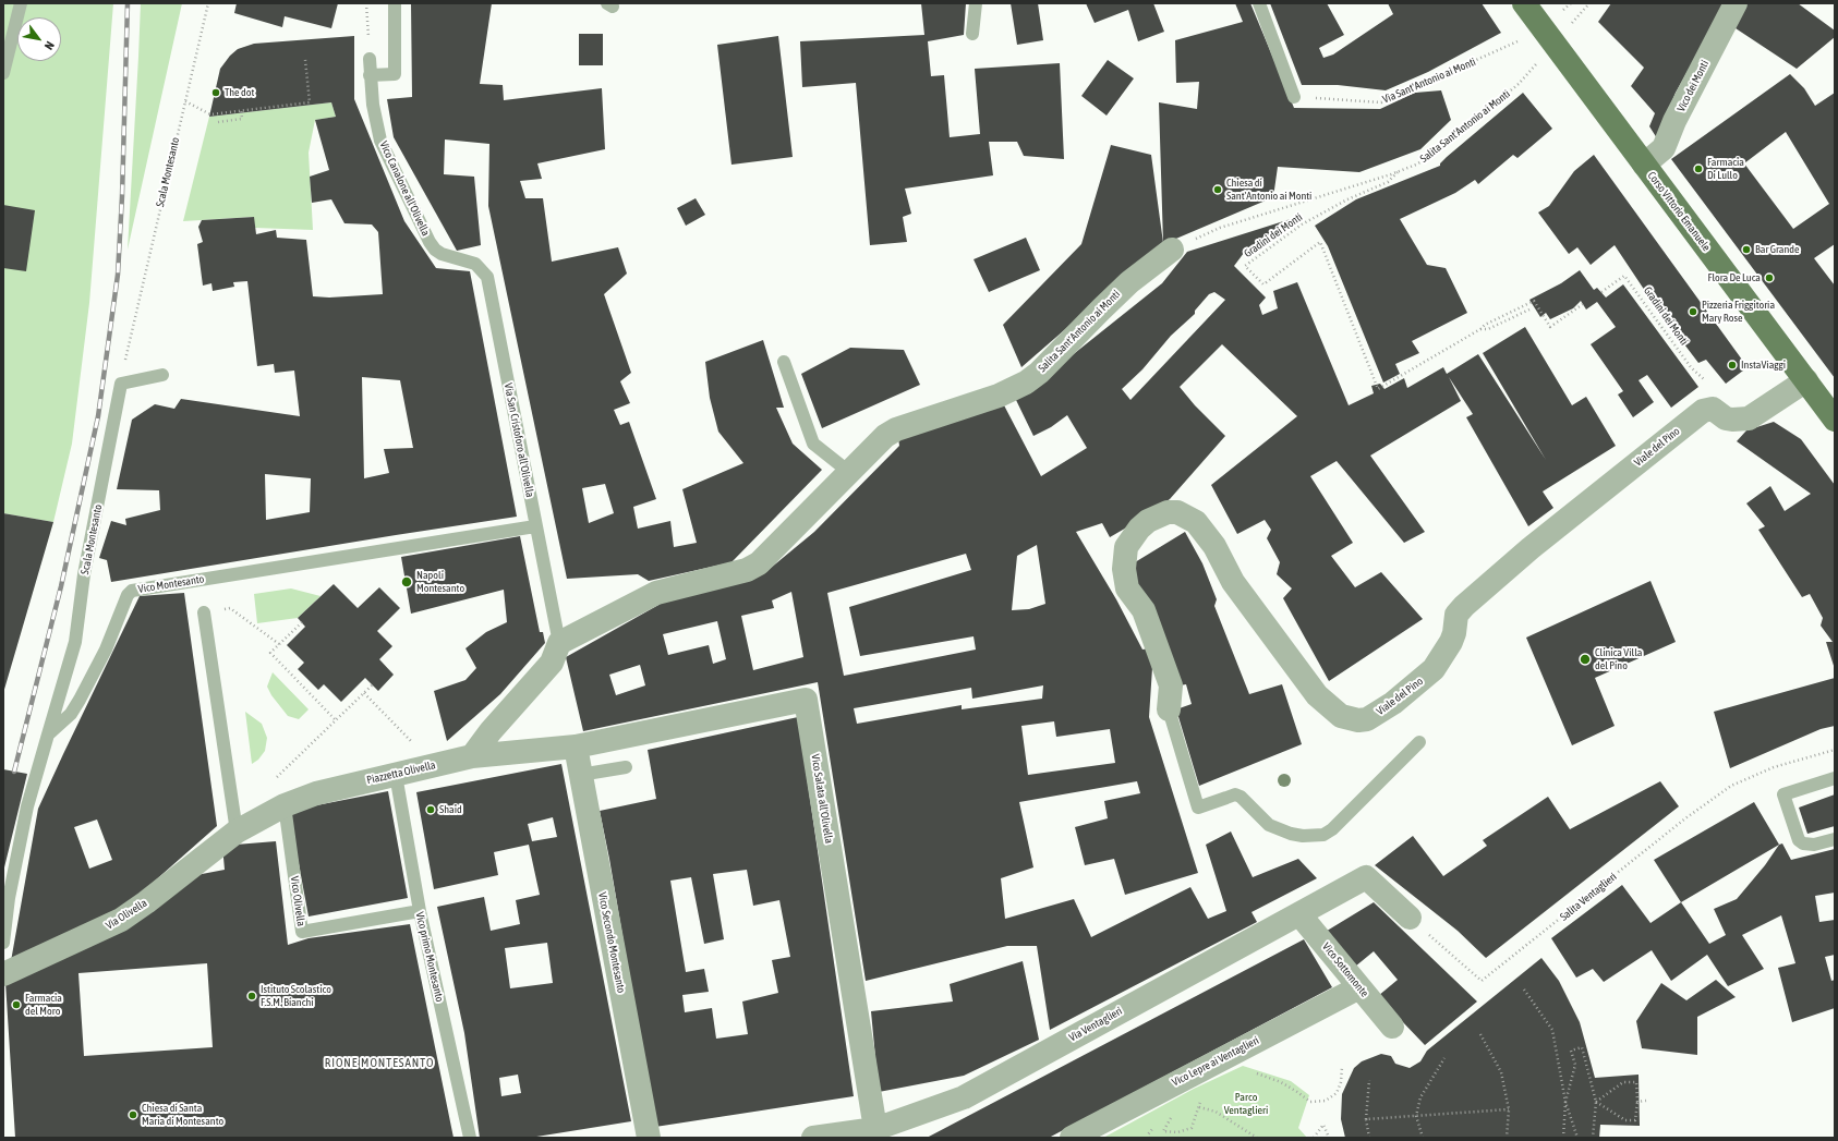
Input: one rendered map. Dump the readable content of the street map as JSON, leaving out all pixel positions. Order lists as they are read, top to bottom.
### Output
{
  "streets": {
    "main road": ["Corso Vittorio Emanuele"],
    "street": [
      "Vico dei Monti",
      "Salita Sant'Antonio ai Monti",
      "Viale del Pino",
      "Piazzetta Olivella",
      "Vico Salata all'Olivella",
      "Via Olivella",
      "Vico Secondo Montesanto",
      "Vico Sottomonte",
      "Via Ventaglieri",
      "Vico Lepre ai Ventaglieri"
    ],
    "lane": [
      "Scala Montesanto",
      "Vico Canalone all'Olivella",
      "Via San Cristoforo all'Olivella",
      "Vico Montesanto",
      "Vico Olivella",
      "Vico primo Montesanto"
    ],
    "path": ["Via Sant'Antonio ai Monti", "Gradini dei Monti", "Salita Ventaglieri"]
  },
  "crossings": [
    ["Vico dei Monti", "Corso Vittorio Emanuele"],
    ["Salita Sant'Antonio ai Monti", "Gradini dei Monti"],
    ["Salita Sant'Antonio ai Monti", "Via San Cristoforo all'Olivella"],
    ["Scala Montesanto", "Vico Montesanto"],
    ["Vico Canalone all'Olivella", "Via San Cristoforo all'Olivella"],
    ["Corso Vittorio Emanuele", "Viale del Pino"],
    ["Via San Cristoforo all'Olivella", "Vico Montesanto"],
    ["Piazzetta Olivella", "Vico Salata all'Olivella"],
    ["Piazzetta Olivella", "Vico Olivella"],
    ["Piazzetta Olivella", "Via Olivella"],
    ["Piazzetta Olivella", "Vico Secondo Montesanto"],
    ["Piazzetta Olivella", "Vico primo Montesanto"],
    ["Vico Salata all'Olivella", "Vico Secondo Montesanto"],
    ["Vico Salata all'Olivella", "Via Ventaglieri"],
    ["Salita Ventaglieri", "Via Ventaglieri"],
    ["Vico Olivella", "Vico primo Montesanto"],
    ["Vico Sottomonte", "Via Ventaglieri"],
    ["Vico Sottomonte", "Vico Lepre ai Ventaglieri"]
  ],
  "districts": ["RIONE MONTESANTO"],
  "parks": ["Parco Ventaglieri"],
  "places": [
    "The dot",
    "Farmacia Di Lullo",
    "Chiesa di Sant'Antonio ai Monti",
    "Bar Grande",
    "Flora De Luca",
    "Pizzeria Friggitoria Mary Rose",
    "InstaViaggi",
    "Napoli Montesanto",
    "Clinica Villa del Pino",
    "Shaid",
    "Istituto Scolastico F.S.M. Bianchi",
    "Farmacia del Moro",
    "Chiesa di Santa Maria di Montesanto"
  ],
  "north": "bottom right"
}
